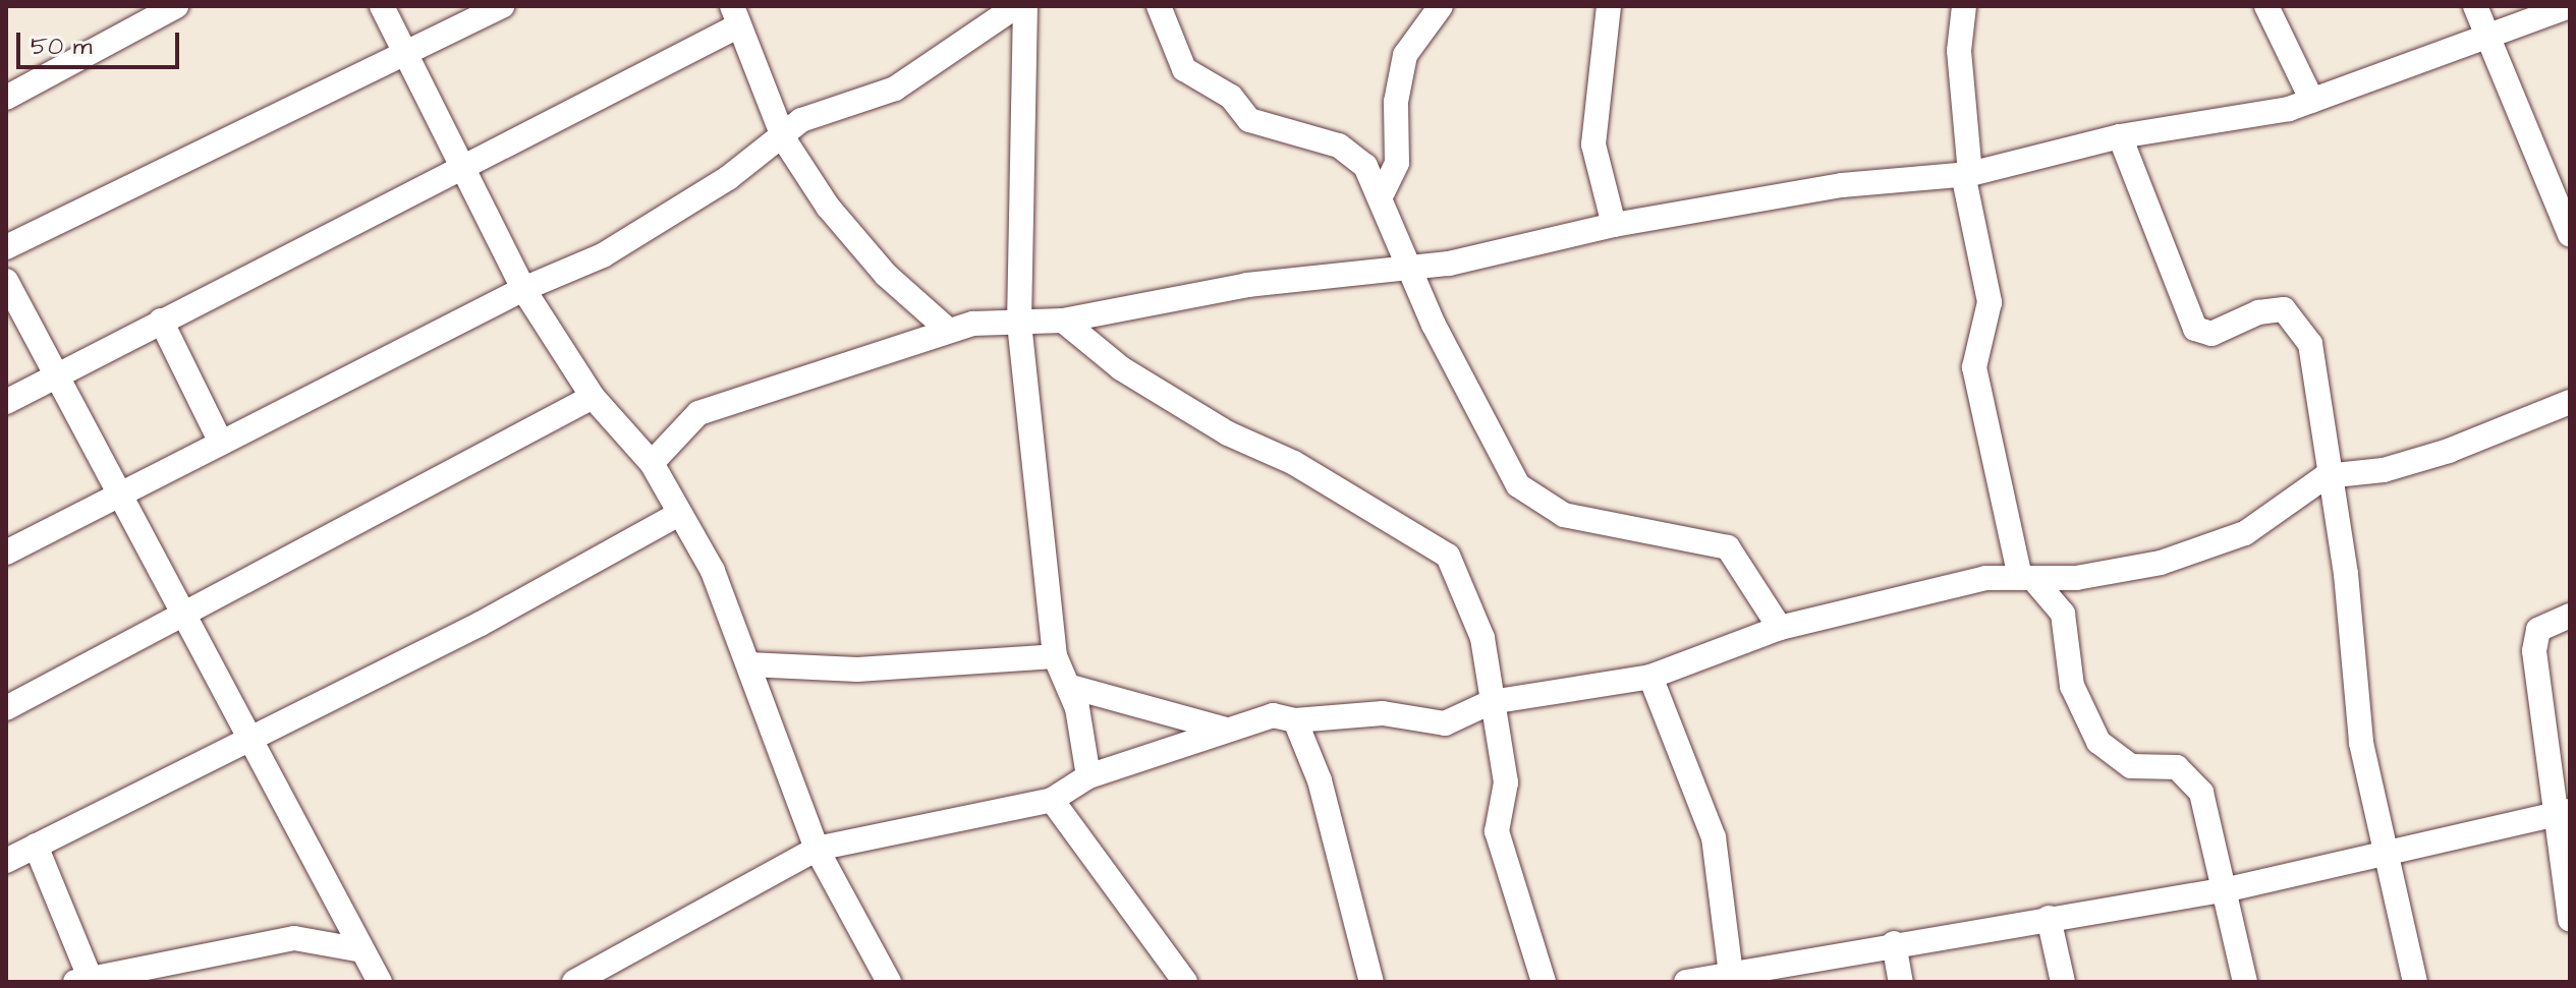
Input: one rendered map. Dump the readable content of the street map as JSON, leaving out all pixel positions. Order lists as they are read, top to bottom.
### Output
{
  "scale_bar": "50 m"
}
